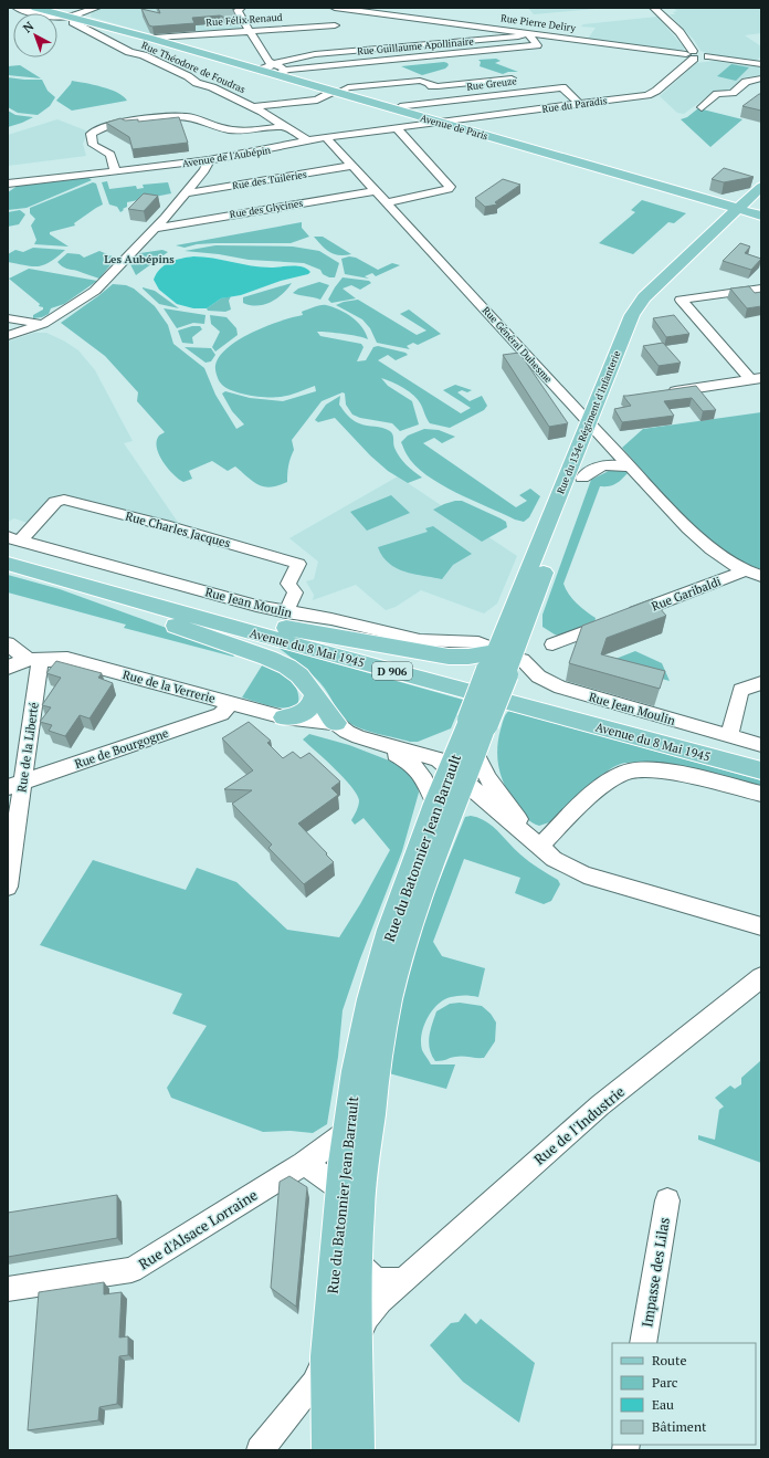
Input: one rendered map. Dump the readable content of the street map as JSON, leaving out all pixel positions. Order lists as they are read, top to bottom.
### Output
{
  "streets": {
    "main road": [
      "Avenue de Paris",
      "Rue du 134e Régiment d'Infanterie",
      "Avenue du 8 Mai 1945",
      "D 906",
      "Rue du Batonnier Jean Barrault"
    ],
    "street": [
      "Rue Félix Renaud",
      "Rue Pierre Deliry",
      "Rue Guillaume Apollinaire",
      "Rue Théodore de Foudras",
      "Rue Greuze",
      "Rue du Paradis",
      "Avenue de l'Aubépin",
      "Rue des Tuileries",
      "Rue des Glycines",
      "Rue Général Duhesme",
      "Rue Charles Jacques",
      "Rue Garibaldi",
      "Rue Jean Moulin",
      "Rue de la Verrerie",
      "Rue de la Liberté",
      "Rue de Bourgogne",
      "Rue de l'Industrie",
      "Rue d'Alsace Lorraine",
      "Impasse des Lilas"
    ]
  },
  "crossings": [
    ["Rue Félix Renaud", "Rue Pierre Deliry"],
    ["Rue Félix Renaud", "Avenue de Paris"],
    ["Rue Pierre Deliry", "Rue Guillaume Apollinaire"],
    ["Rue Pierre Deliry", "Rue du Paradis"],
    ["Rue Guillaume Apollinaire", "Avenue de Paris"],
    ["Rue Théodore de Foudras", "Avenue de Paris"],
    ["Rue Théodore de Foudras", "Avenue de l'Aubépin"],
    ["Rue Greuze", "Rue du Paradis"],
    ["Rue Greuze", "Avenue de Paris"],
    ["Rue du Paradis", "Avenue de Paris"],
    ["Rue du Paradis", "Avenue de l'Aubépin"],
    ["Avenue de Paris", "Avenue de l'Aubépin"],
    ["Avenue de Paris", "Rue du 134e Régiment d'Infanterie"],
    ["Avenue de l'Aubépin", "Rue Général Duhesme"],
    ["Rue des Tuileries", "Rue Général Duhesme"],
    ["Rue des Glycines", "Rue Général Duhesme"],
    ["Rue Général Duhesme", "Rue du 134e Régiment d'Infanterie"],
    ["Rue Général Duhesme", "Rue Garibaldi"],
    ["Rue du 134e Régiment d'Infanterie", "Rue Jean Moulin"],
    ["Rue Charles Jacques", "Rue Jean Moulin"],
    ["Rue de la Verrerie", "Rue de la Liberté"],
    ["Rue de la Verrerie", "Rue de Bourgogne"],
    ["Rue de la Liberté", "Rue de Bourgogne"],
    ["Rue du Batonnier Jean Barrault", "Rue de l'Industrie"],
    ["Rue du Batonnier Jean Barrault", "Rue d'Alsace Lorraine"]
  ],
  "districts": ["Les Aubépins"],
  "legend": [
    "Route",
    "Parc",
    "Eau",
    "Bâtiment"
  ],
  "north": "top left"
}
